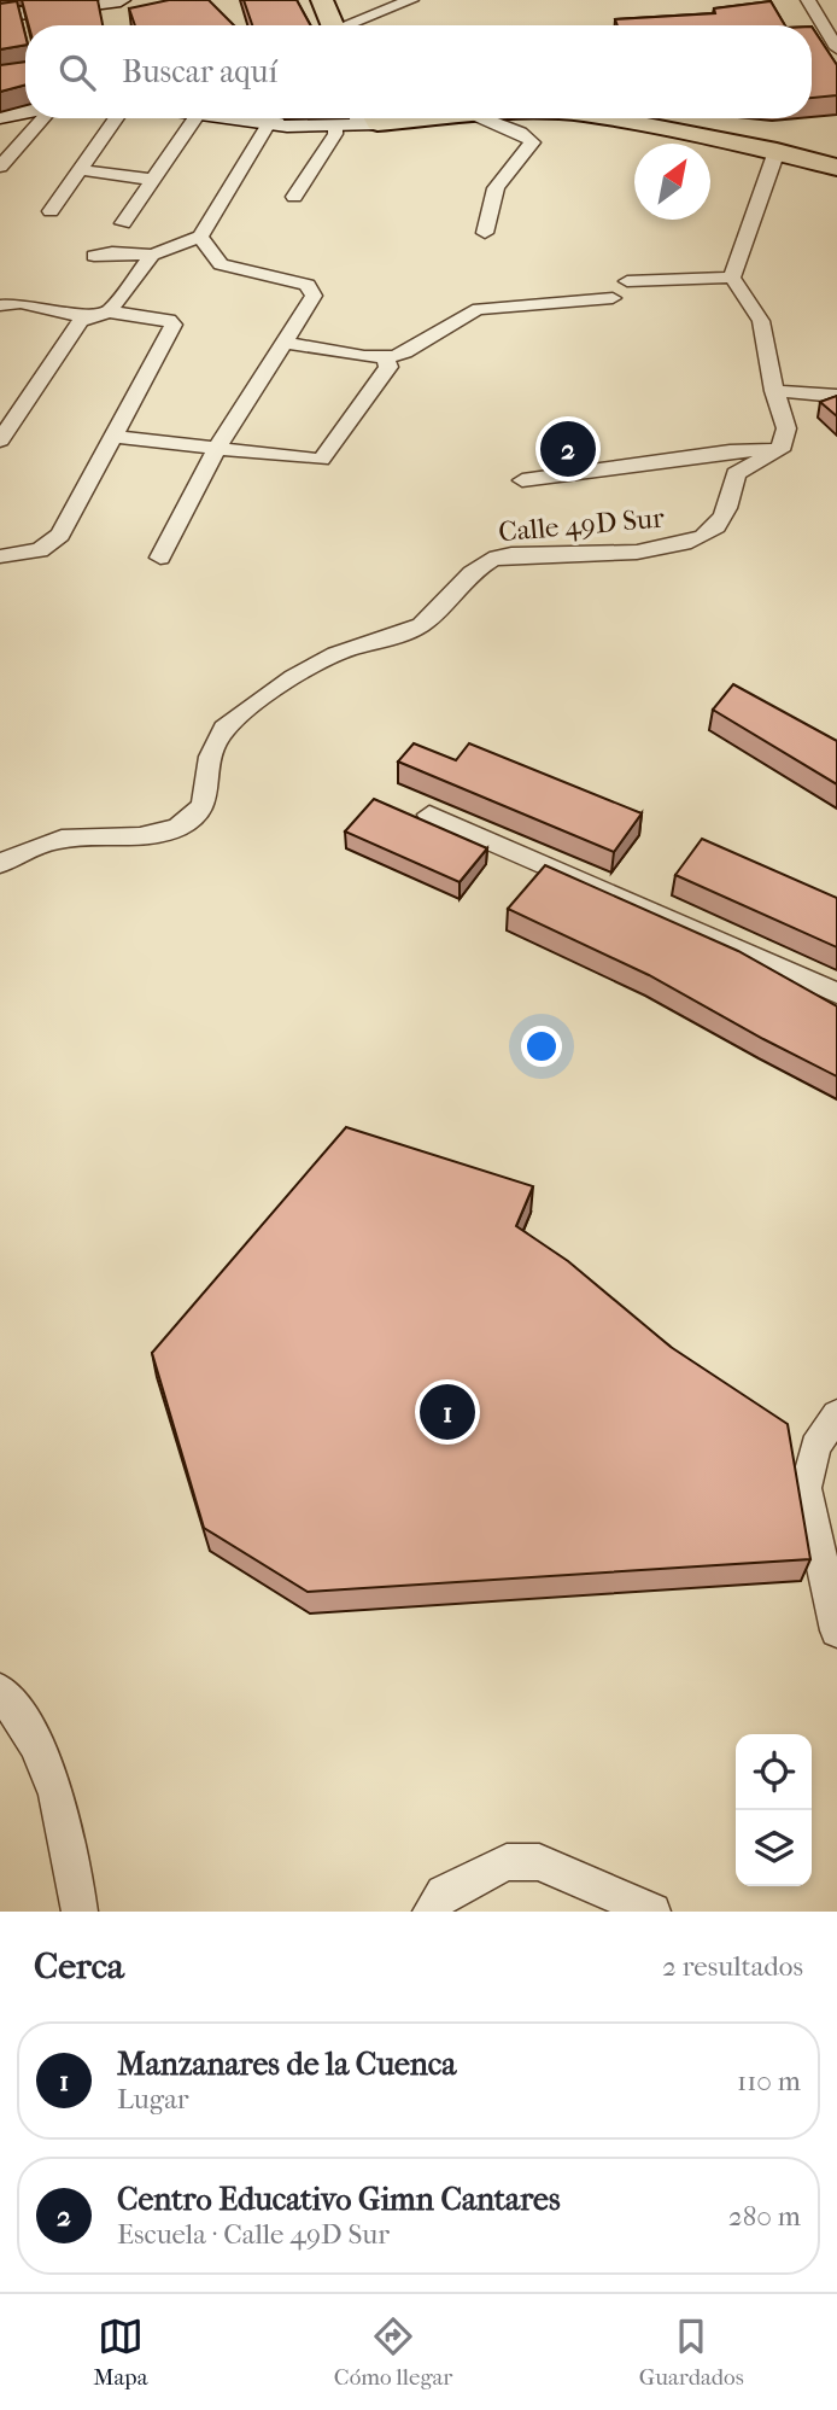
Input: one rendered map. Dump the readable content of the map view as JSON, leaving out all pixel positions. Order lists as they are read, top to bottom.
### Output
{
  "streets": {
    "street": ["Calle 49D Sur"]
  },
  "north": "top right",
  "page": {
    "search": "Buscar aquí",
    "pins": ["2", "1"],
    "heading": ["Cerca", "2 resultados"],
    "list": [
      {
        "mark": "1",
        "name": "Manzanares de la Cuenca",
        "note": "Lugar",
        "value": "110 m"
      },
      {
        "mark": "2",
        "name": "Centro Educativo Gimn Cantares",
        "note": "Escuela · Calle 49D Sur",
        "value": "280 m"
      }
    ],
    "nav": ["Mapa", "Cómo llegar", "Guardados"]
  }
}
